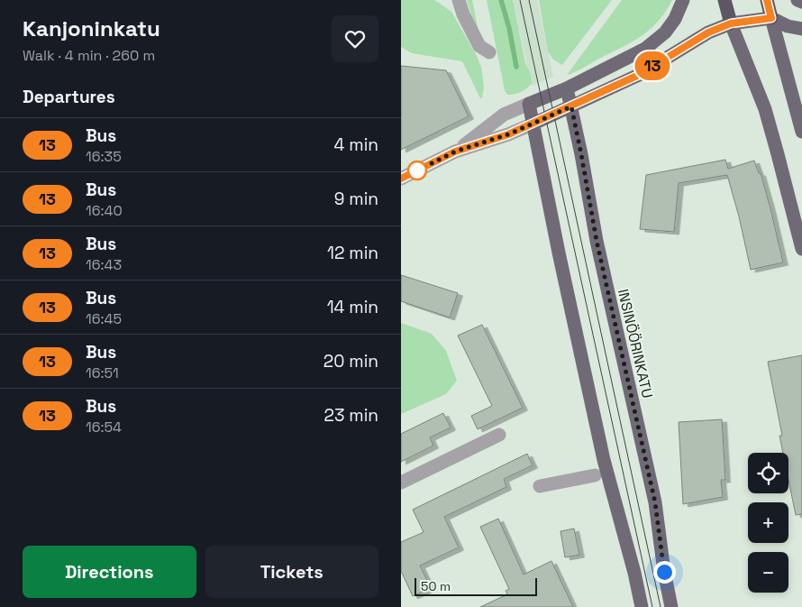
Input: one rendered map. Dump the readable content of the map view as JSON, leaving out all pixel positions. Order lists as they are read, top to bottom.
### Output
{
  "streets": {
    "main road": ["INSINÖÖRINKATU"]
  },
  "lines": ["bus line 13"],
  "scale_bar": "50 m",
  "page": {
    "heading": [
      ["Kanjoninkatu", "Walk · 4 min · 260 m"],
      "Departures"
    ],
    "on_map": "13",
    "list": [
      {
        "mark": "13",
        "name": "Bus",
        "note": "16:35",
        "value": "4 min"
      },
      {
        "mark": "13",
        "name": "Bus",
        "note": "16:40",
        "value": "9 min"
      },
      {
        "mark": "13",
        "name": "Bus",
        "note": "16:43",
        "value": "12 min"
      },
      {
        "mark": "13",
        "name": "Bus",
        "note": "16:45",
        "value": "14 min"
      },
      {
        "mark": "13",
        "name": "Bus",
        "note": "16:51",
        "value": "20 min"
      },
      {
        "mark": "13",
        "name": "Bus",
        "note": "16:54",
        "value": "23 min"
      }
    ],
    "map_buttons": ["+", "−"],
    "buttons": ["Directions", "Tickets"],
    "scale": "50 m"
  }
}
